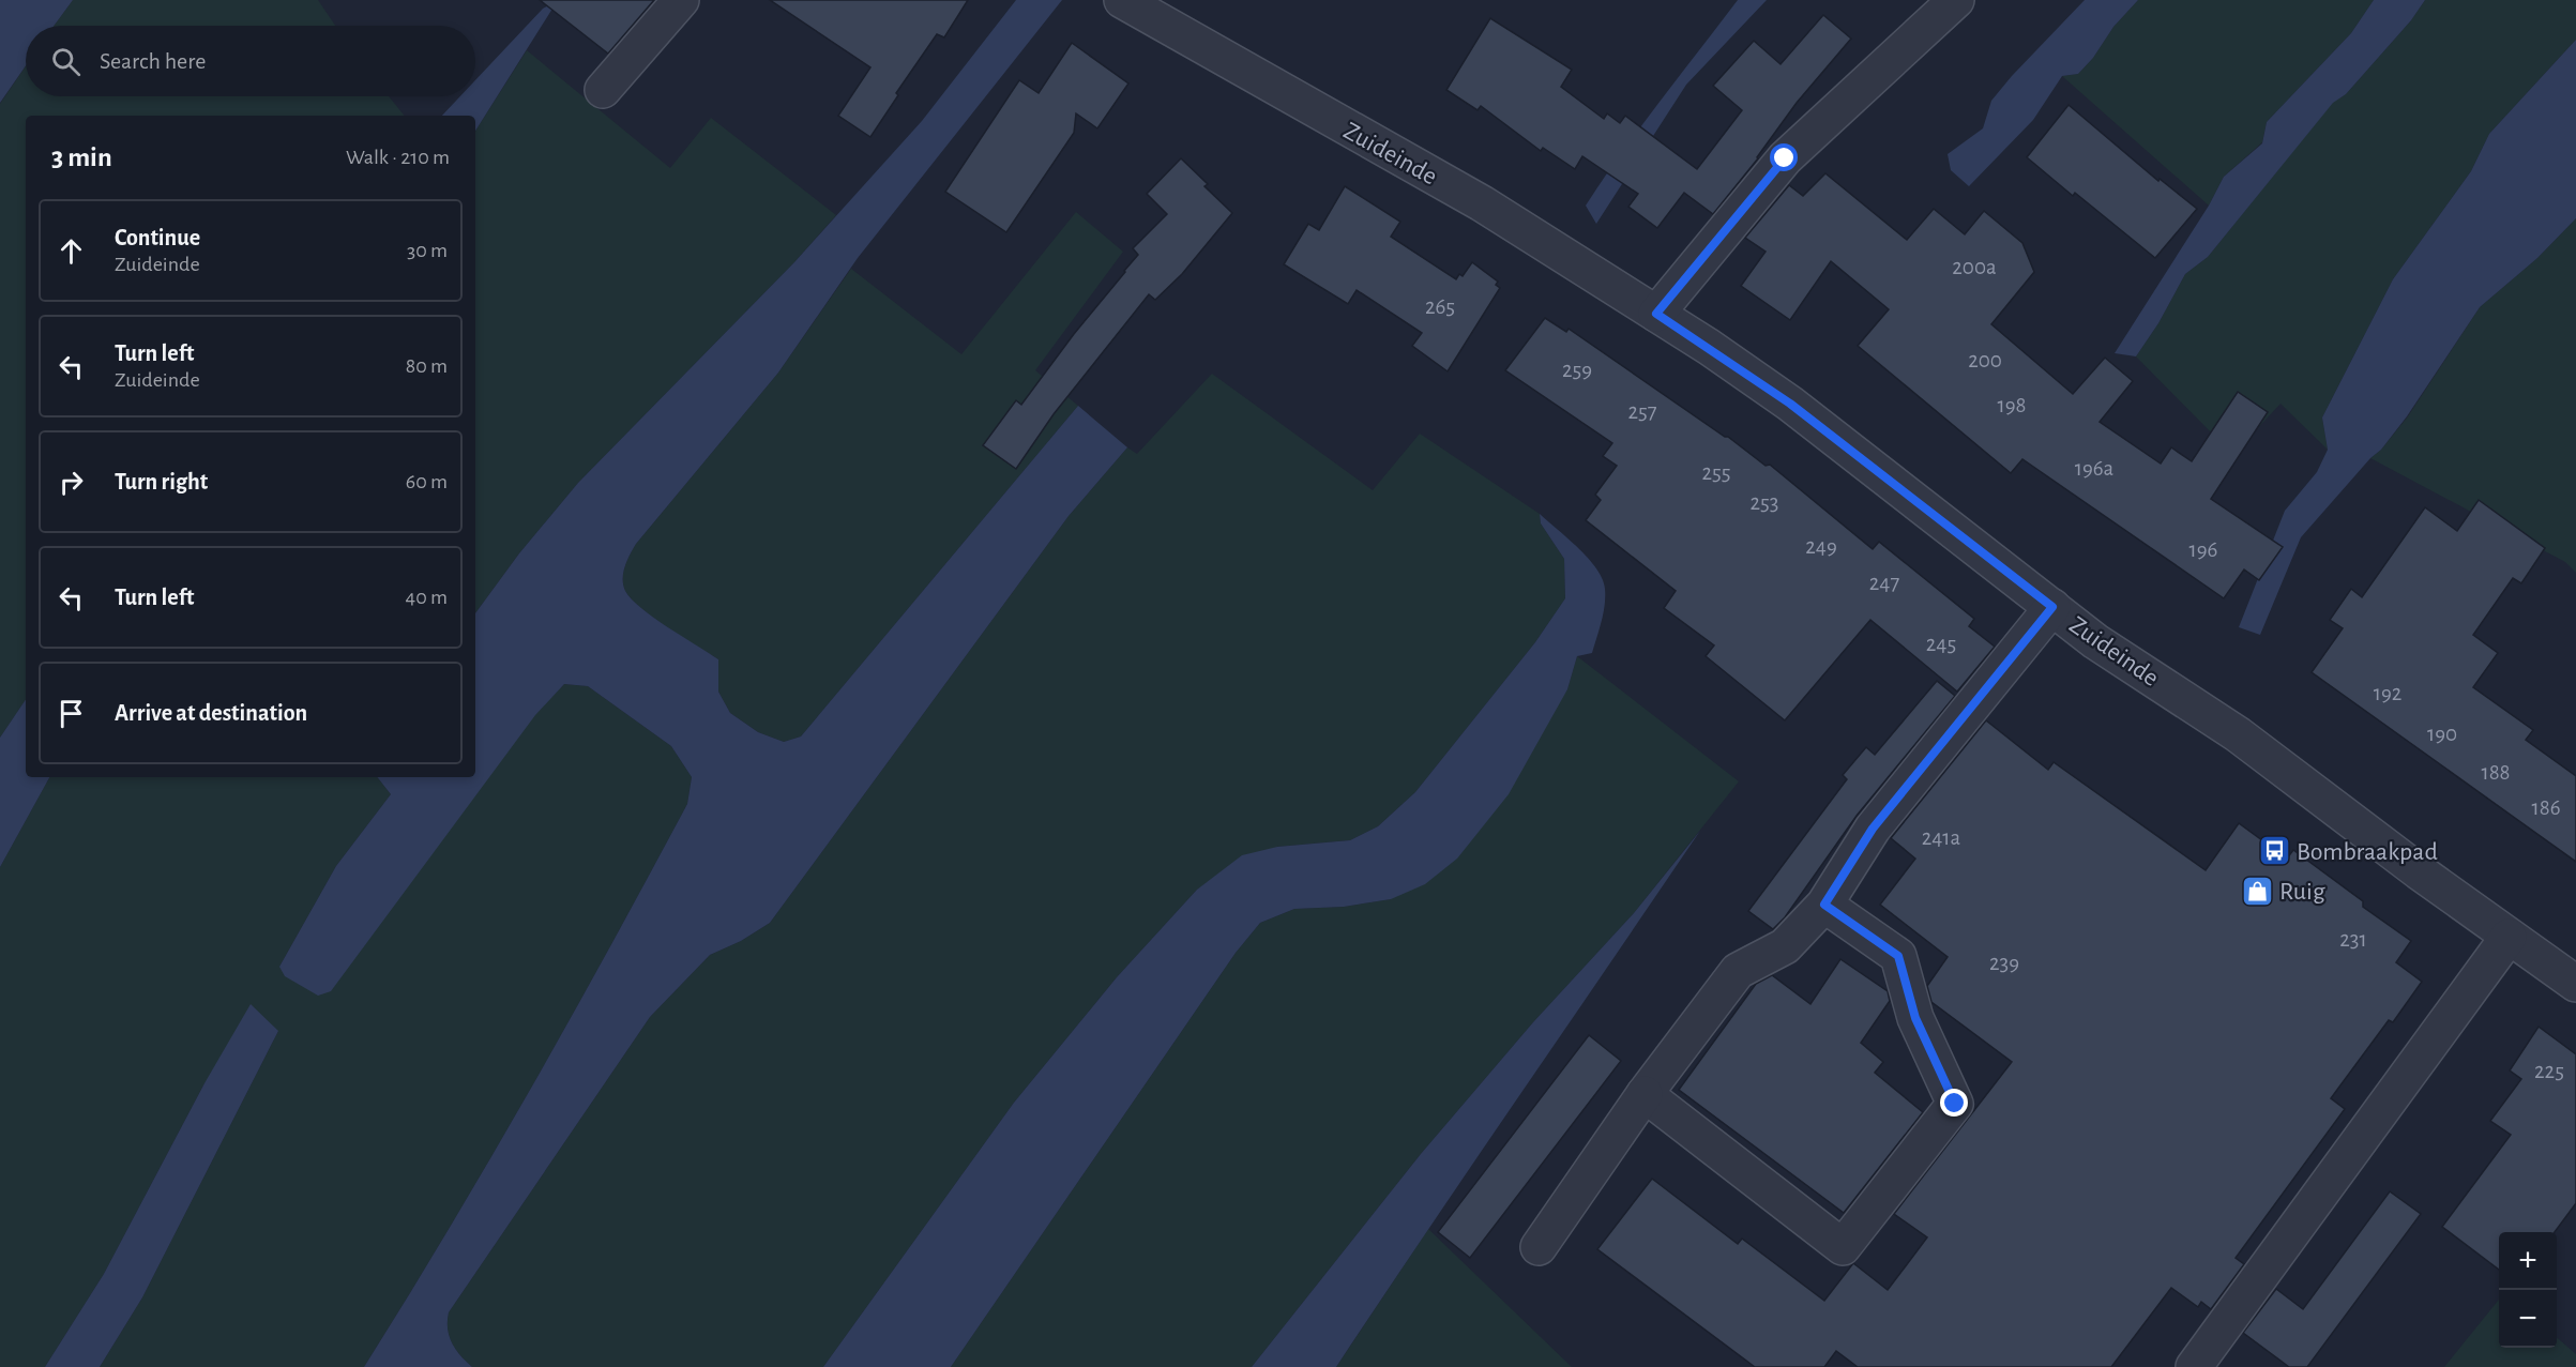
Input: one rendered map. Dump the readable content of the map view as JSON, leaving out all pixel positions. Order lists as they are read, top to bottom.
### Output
{
  "streets": {
    "street": ["Zuideinde"]
  },
  "places": {
    "bus stop": ["Bombraakpad"],
    "shop": ["Ruig"]
  },
  "house_numbers": [
    "200a",
    "265",
    "200",
    "259",
    "198",
    "257",
    "196a",
    "255",
    "253",
    "249",
    "196",
    "247",
    "245",
    "192",
    "190",
    "188",
    "186",
    "241a",
    "231",
    "239",
    "225"
  ],
  "page": {
    "search": "Search here",
    "heading": ["3 min", "Walk · 210 m"],
    "list": [
      ["Continue", "Zuideinde", "30 m"],
      ["Turn left", "Zuideinde", "80 m"],
      ["Turn right", "60 m"],
      ["Turn left", "40 m"],
      "Arrive at destination"
    ],
    "map_buttons": ["+", "−"]
  }
}
